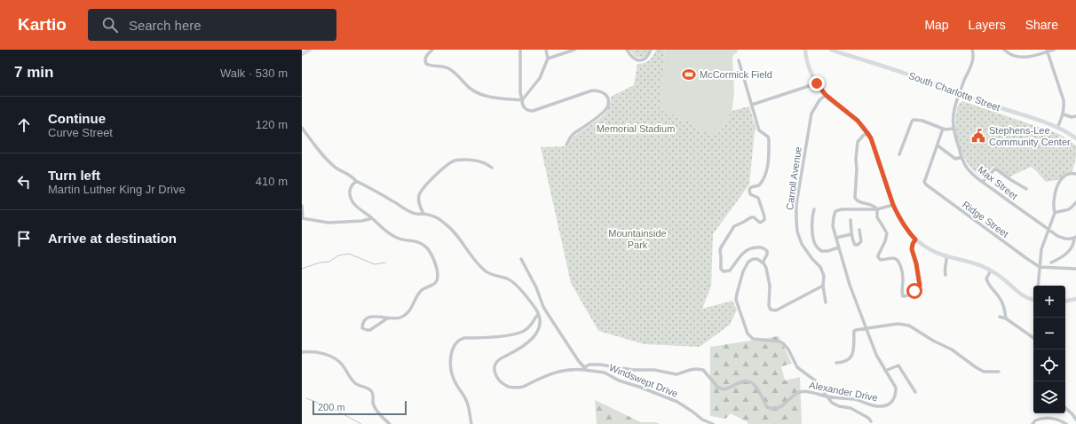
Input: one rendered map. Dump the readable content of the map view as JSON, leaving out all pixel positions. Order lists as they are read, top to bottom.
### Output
{
  "streets": {
    "main road": ["South Charlotte Street"],
    "street": [
      "Carroll Avenue",
      "Max Street",
      "Ridge Street",
      "Windswept Drive",
      "Alexander Drive"
    ]
  },
  "crossings": [
    ["South Charlotte Street", "Max Street"],
    ["Windswept Drive", "Alexander Drive"]
  ],
  "parks": ["Memorial Stadium", "Mountainside Park"],
  "places": {
    "sports": ["McCormick Field"],
    "public building": ["Stephens-Lee Community Center"]
  },
  "scale_bar": "200 m",
  "page": {
    "header": "Kartio",
    "search": "Search here",
    "nav": ["Map", "Layers", "Share"],
    "heading": ["7 min", "Walk · 530 m"],
    "list": [
      ["Continue", "Curve Street", "120 m"],
      ["Turn left", "Martin Luther King Jr Drive", "410 m"],
      "Arrive at destination"
    ],
    "map_buttons": ["+", "−"],
    "scale": "200 m"
  }
}
